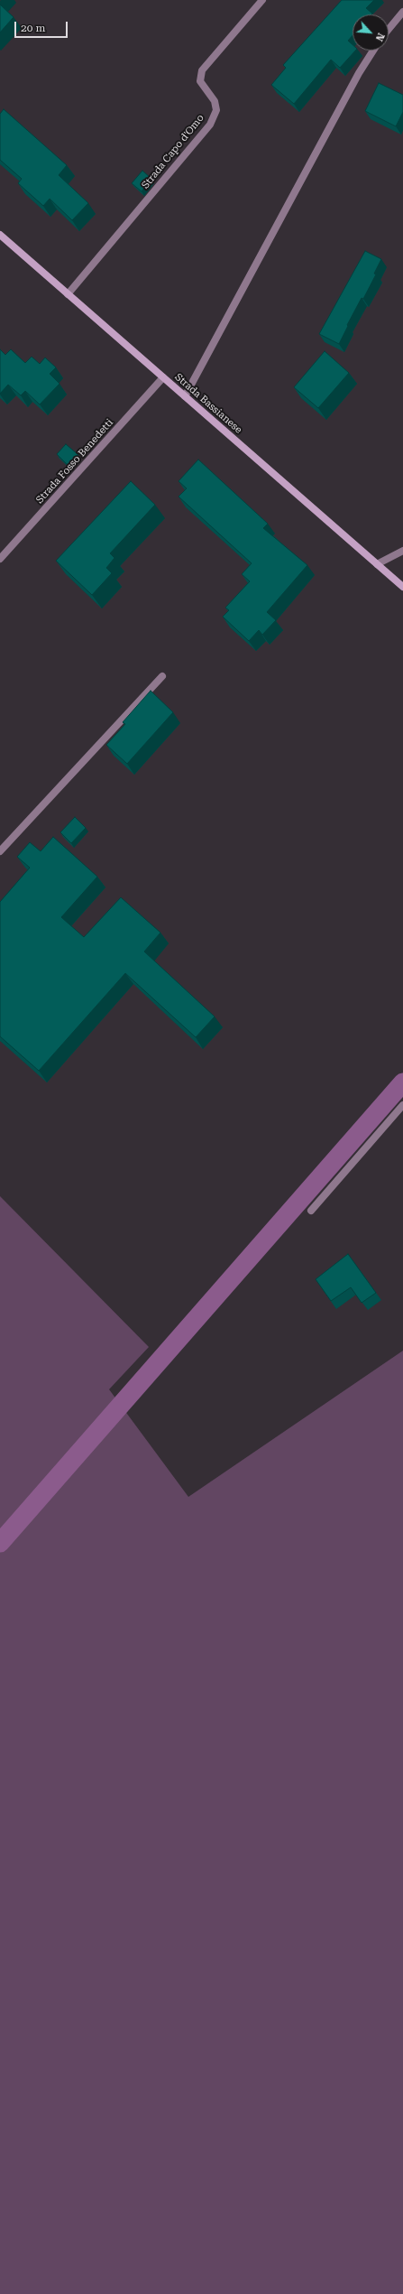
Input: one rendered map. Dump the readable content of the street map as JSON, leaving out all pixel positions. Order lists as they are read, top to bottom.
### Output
{
  "streets": {
    "street": ["Strada Capo d'Omo", "Strada Bassianese", "Strada Fosso Benedetti"]
  },
  "crossings": [
    ["Strada Capo d'Omo", "Strada Bassianese"],
    ["Strada Bassianese", "Strada Fosso Benedetti"]
  ],
  "scale_bar": "20 m",
  "north": "bottom right"
}
